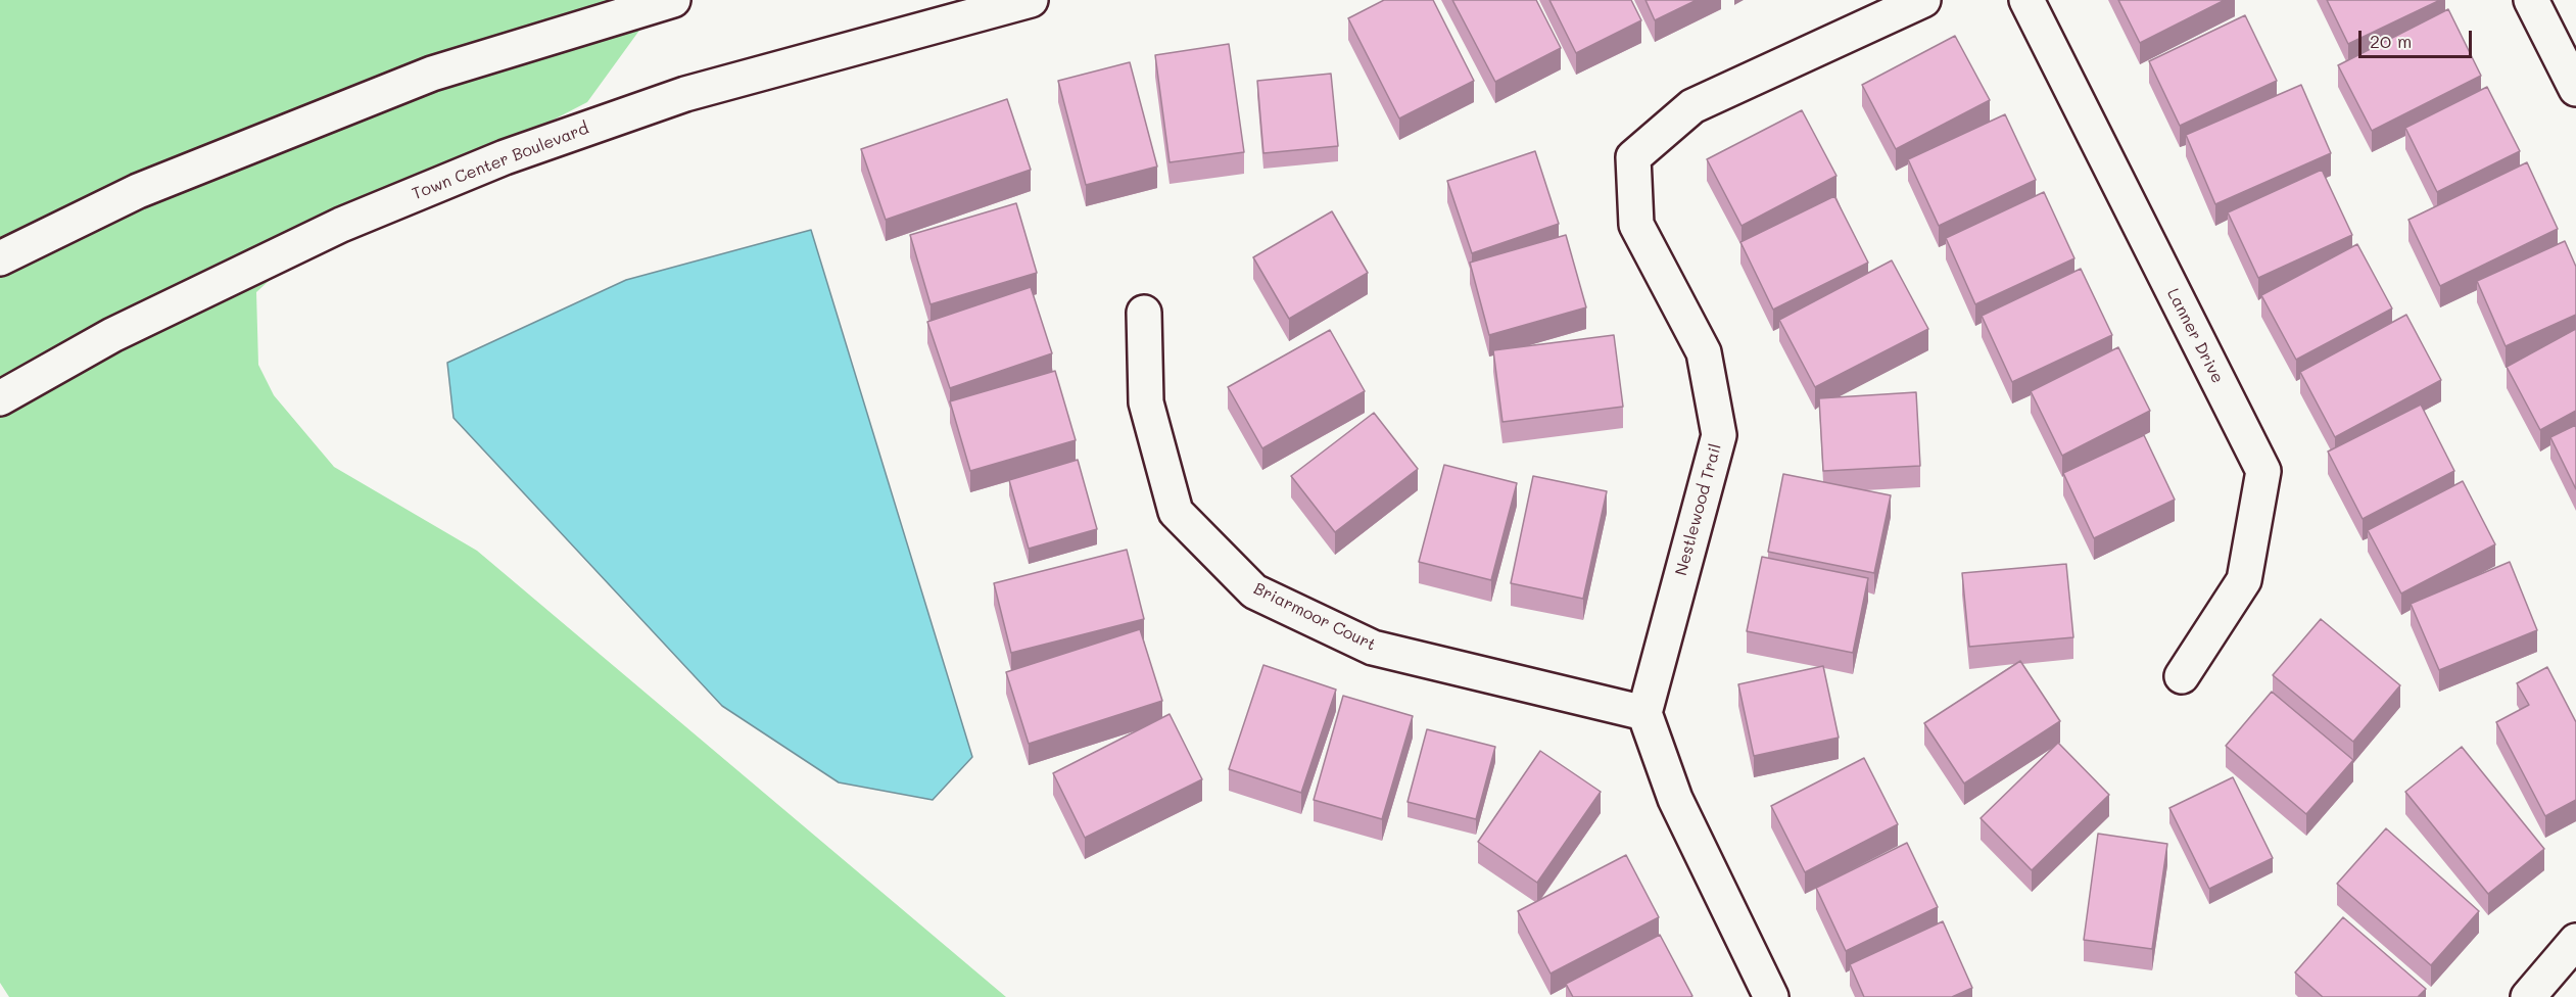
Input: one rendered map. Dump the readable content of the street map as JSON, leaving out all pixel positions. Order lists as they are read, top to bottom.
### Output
{
  "streets": {
    "street": [
      "Town Center Boulevard",
      "Lanner Drive",
      "Nestlewood Trail",
      "Briarmoor Court"
    ]
  },
  "crossings": [
    ["Nestlewood Trail", "Briarmoor Court"]
  ],
  "scale_bar": "20 m"
}
